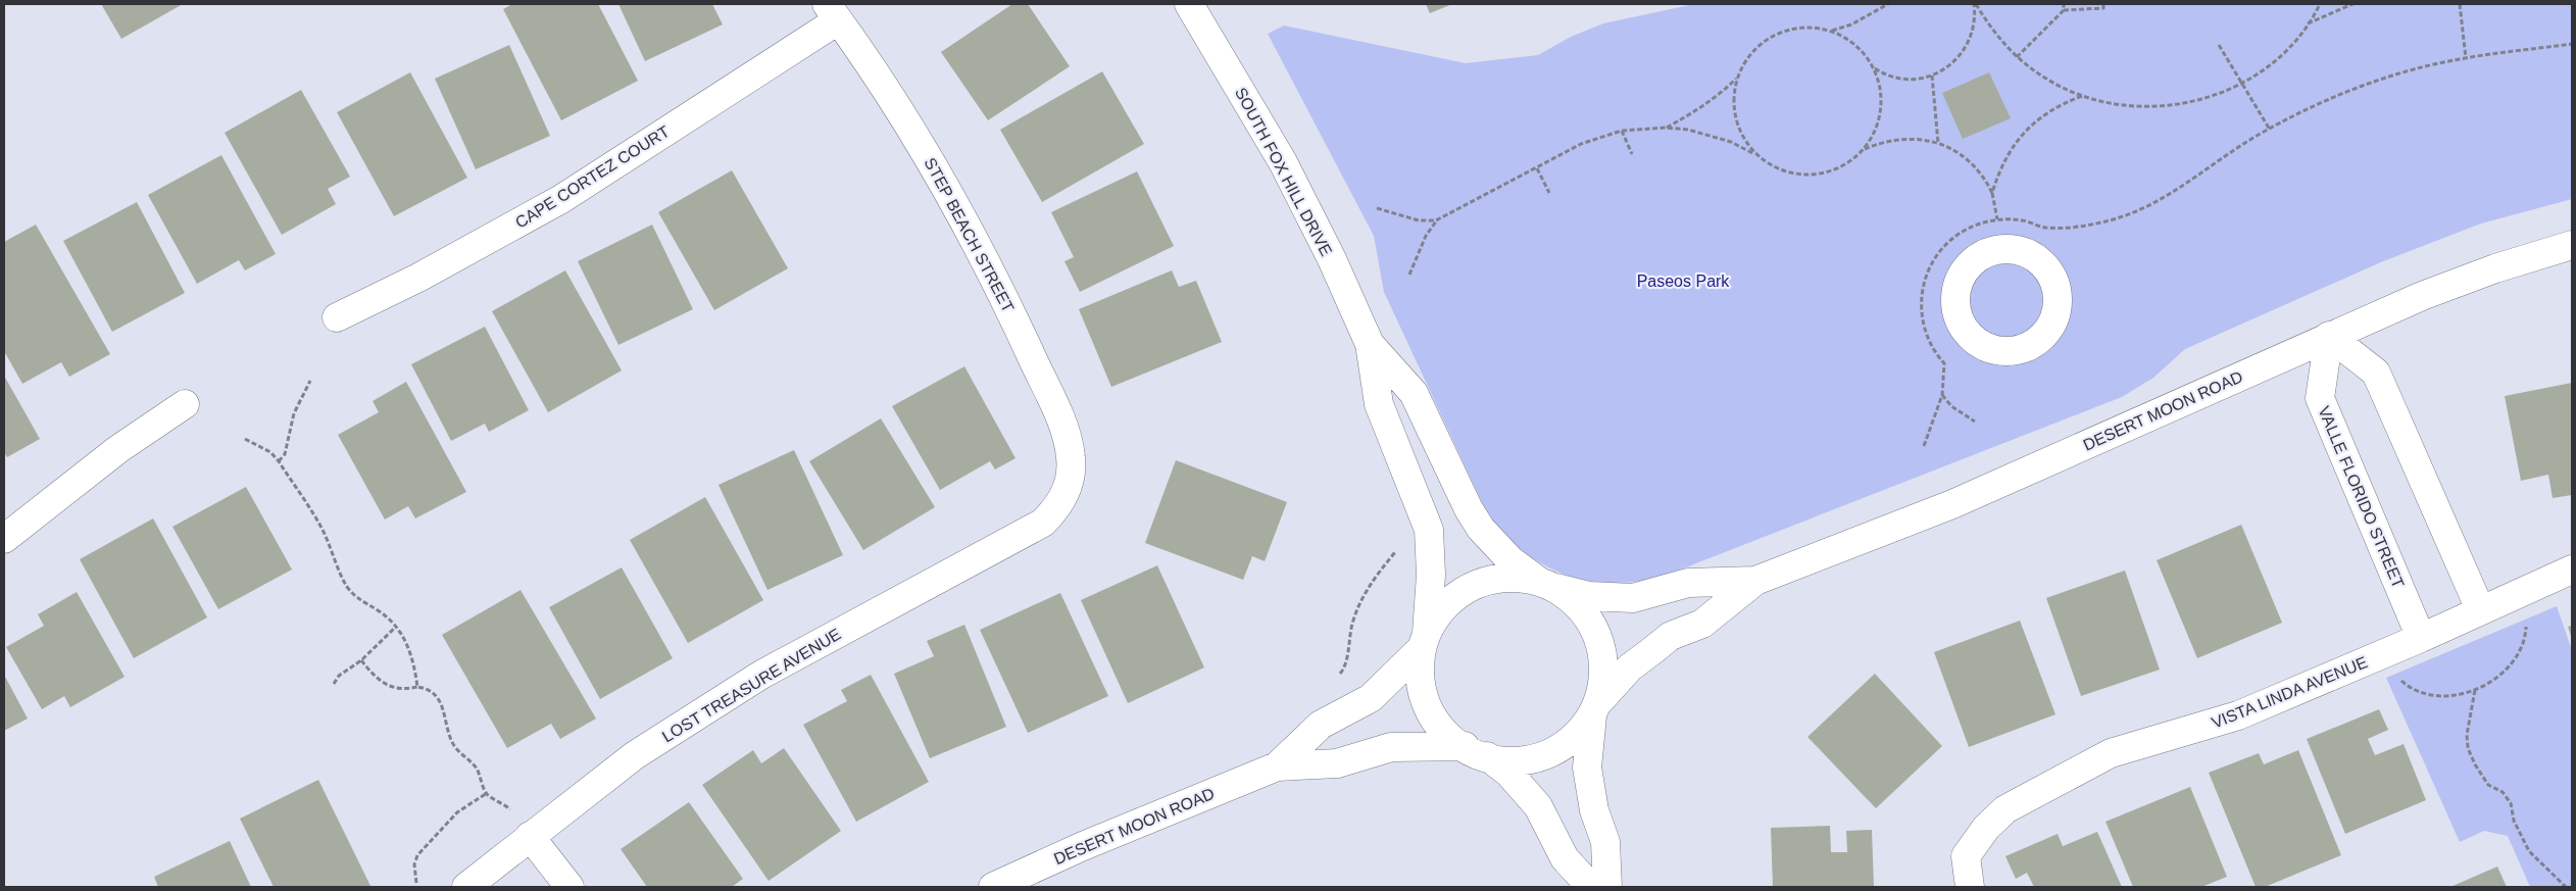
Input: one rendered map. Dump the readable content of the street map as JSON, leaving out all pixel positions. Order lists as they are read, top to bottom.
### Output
{
  "streets": {
    "street": [
      "SOUTH FOX HILL DRIVE",
      "CAPE CORTEZ COURT",
      "STEP BEACH STREET",
      "DESERT MOON ROAD",
      "VALLE FLORIDO STREET",
      "LOST TREASURE AVENUE",
      "VISTA LINDA AVENUE"
    ]
  },
  "crossings": [
    ["SOUTH FOX HILL DRIVE", "DESERT MOON ROAD"],
    ["CAPE CORTEZ COURT", "STEP BEACH STREET"],
    ["STEP BEACH STREET", "LOST TREASURE AVENUE"],
    ["DESERT MOON ROAD", "VALLE FLORIDO STREET"],
    ["VALLE FLORIDO STREET", "VISTA LINDA AVENUE"]
  ],
  "parks": ["Paseos Park"]
}
